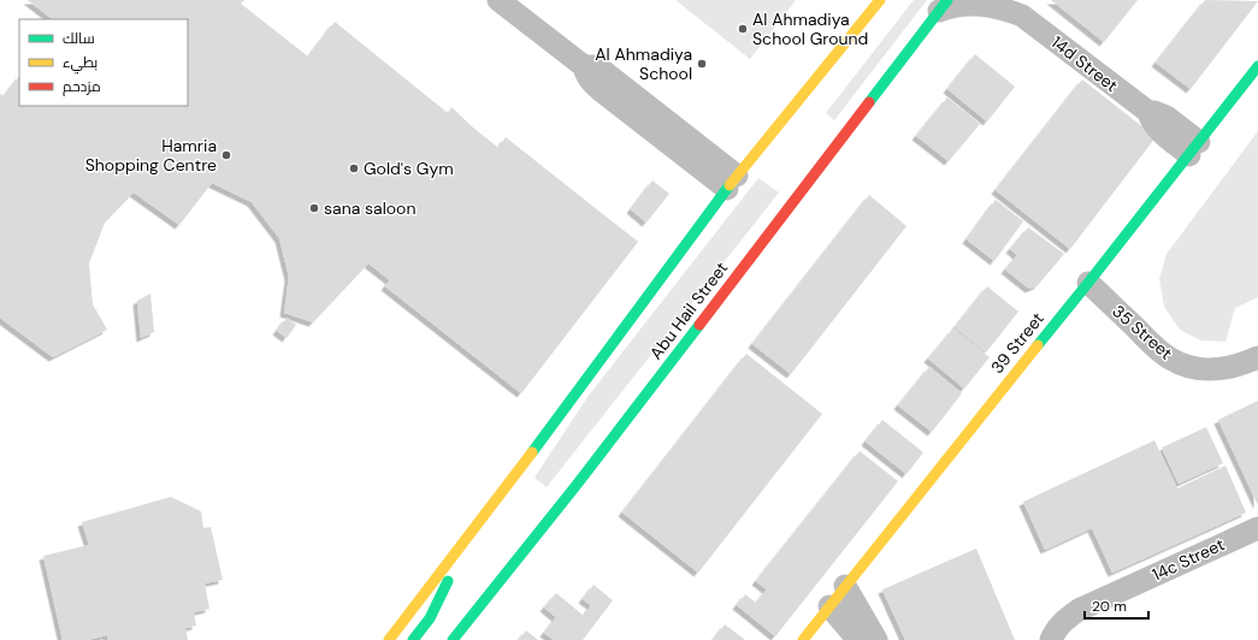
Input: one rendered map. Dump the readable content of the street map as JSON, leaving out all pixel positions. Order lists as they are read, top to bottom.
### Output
{
  "streets": {
    "main road": ["Abu Hail Street", "39 Street"],
    "street": ["14d Street", "35 Street", "14c Street"]
  },
  "crossings": [
    ["14d Street", "Abu Hail Street"],
    ["14d Street", "39 Street"],
    ["35 Street", "39 Street"]
  ],
  "places": [
    "Al Ahmadiya School Ground",
    "Al Ahmadiya School",
    "Hamria Shopping Centre",
    "Gold's Gym",
    "sana saloon"
  ],
  "legend": ["سالك", "بطيء", "مزدحم"],
  "scale_bar": "20 m"
}
